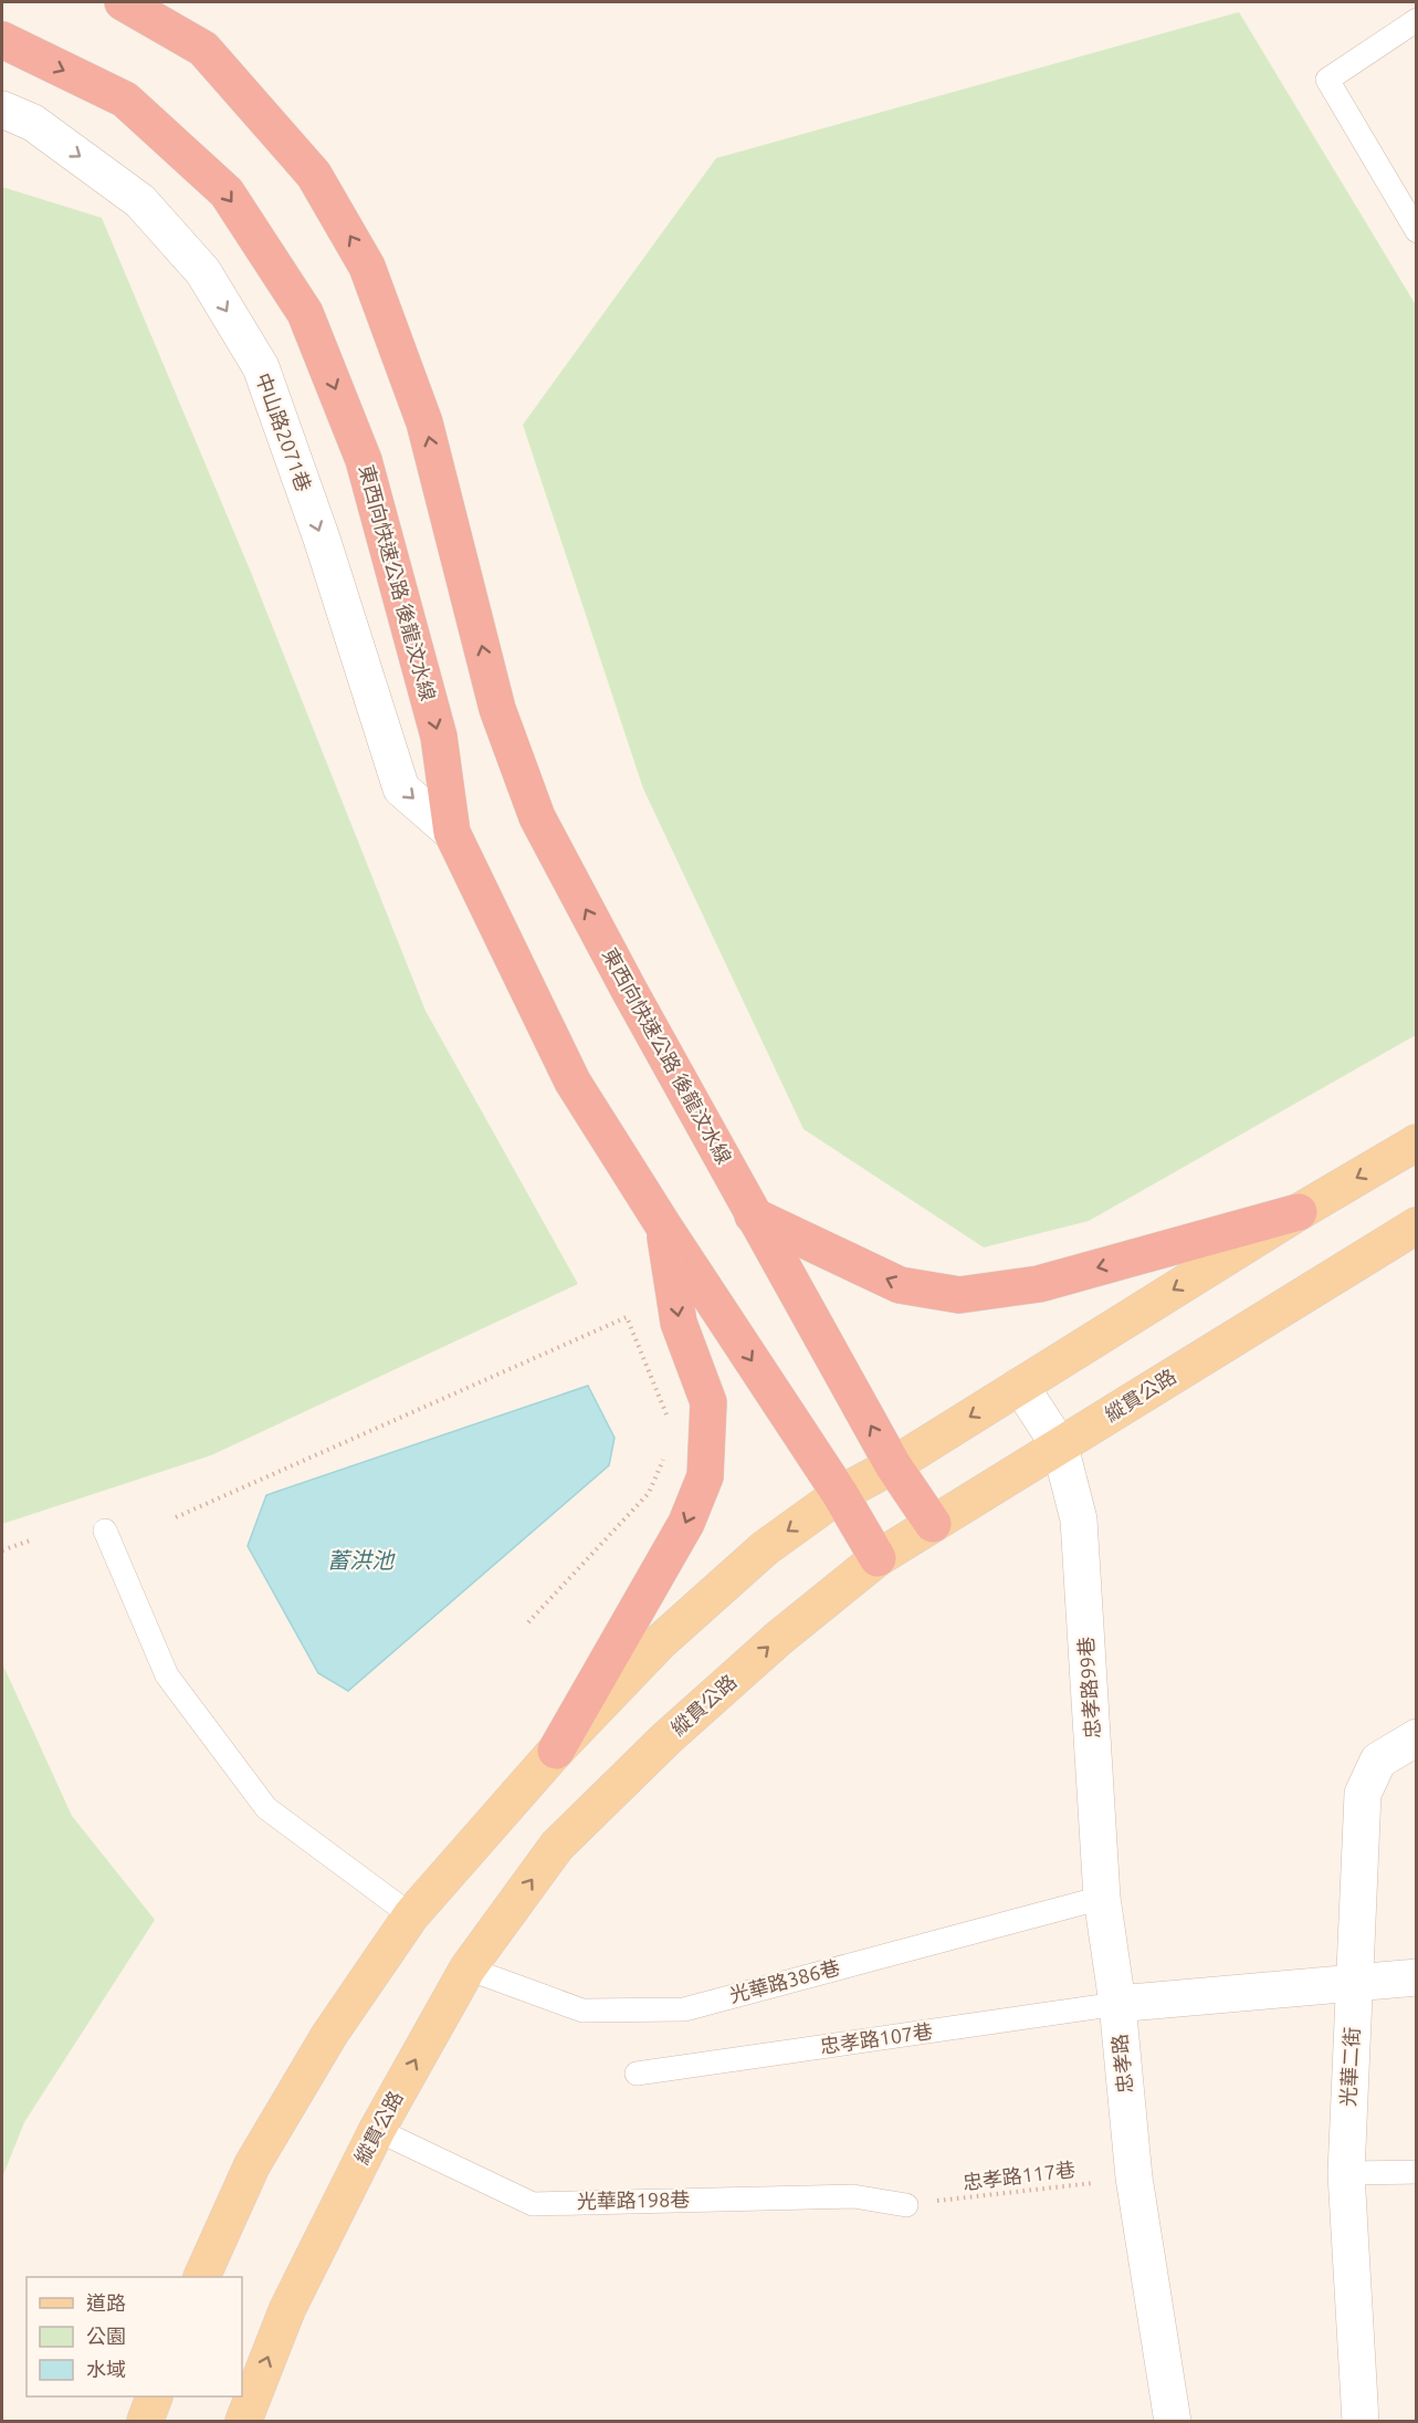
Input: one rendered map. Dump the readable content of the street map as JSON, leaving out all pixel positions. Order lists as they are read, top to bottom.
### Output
{
  "streets": {
    "highway": ["東西向快速公路 後龍汶水線"],
    "main road": ["縱貫公路"],
    "street": [
      "中山路2071巷",
      "忠孝路99巷",
      "忠孝路",
      "光華二街"
    ],
    "lane": ["光華路386巷", "忠孝路107巷", "光華路198巷"],
    "path": ["忠孝路117巷"]
  },
  "crossings": [
    ["中山路2071巷", "東西向快速公路 後龍汶水線"],
    ["東西向快速公路 後龍汶水線", "縱貫公路"],
    ["縱貫公路", "忠孝路99巷"],
    ["縱貫公路", "光華路386巷"],
    ["縱貫公路", "光華路198巷"],
    ["忠孝路99巷", "光華路386巷"],
    ["忠孝路99巷", "忠孝路107巷"],
    ["忠孝路99巷", "忠孝路"],
    ["忠孝路107巷", "忠孝路"],
    ["忠孝路", "忠孝路117巷"],
    ["忠孝路117巷", "光華路198巷"]
  ],
  "one_way": ["中山路2071巷"],
  "water": ["蓄洪池"],
  "legend": ["道路", "公園", "水域"]
}
